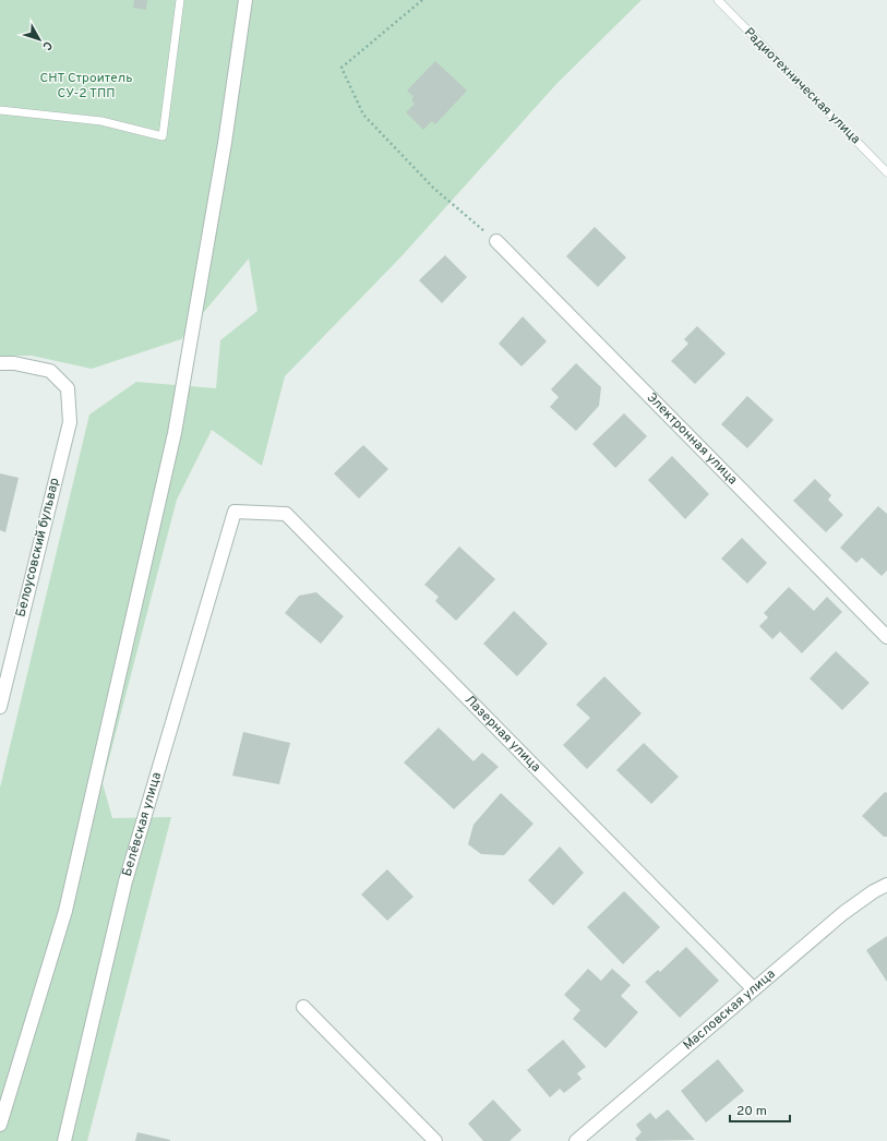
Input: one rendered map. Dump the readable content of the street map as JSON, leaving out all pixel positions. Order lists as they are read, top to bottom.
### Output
{
  "streets": {
    "street": [
      "Электронная улица",
      "Белоусовский бульвар",
      "Лазерная улица",
      "Белёвская улица",
      "Масловская улица"
    ],
    "lane": ["Радиотехническая улица"]
  },
  "crossings": [
    ["Лазерная улица", "Белёвская улица"],
    ["Лазерная улица", "Масловская улица"]
  ],
  "parks": ["СНТ Строитель СУ-2 ТПП"],
  "scale_bar": "20 m",
  "north": "bottom right"
}
